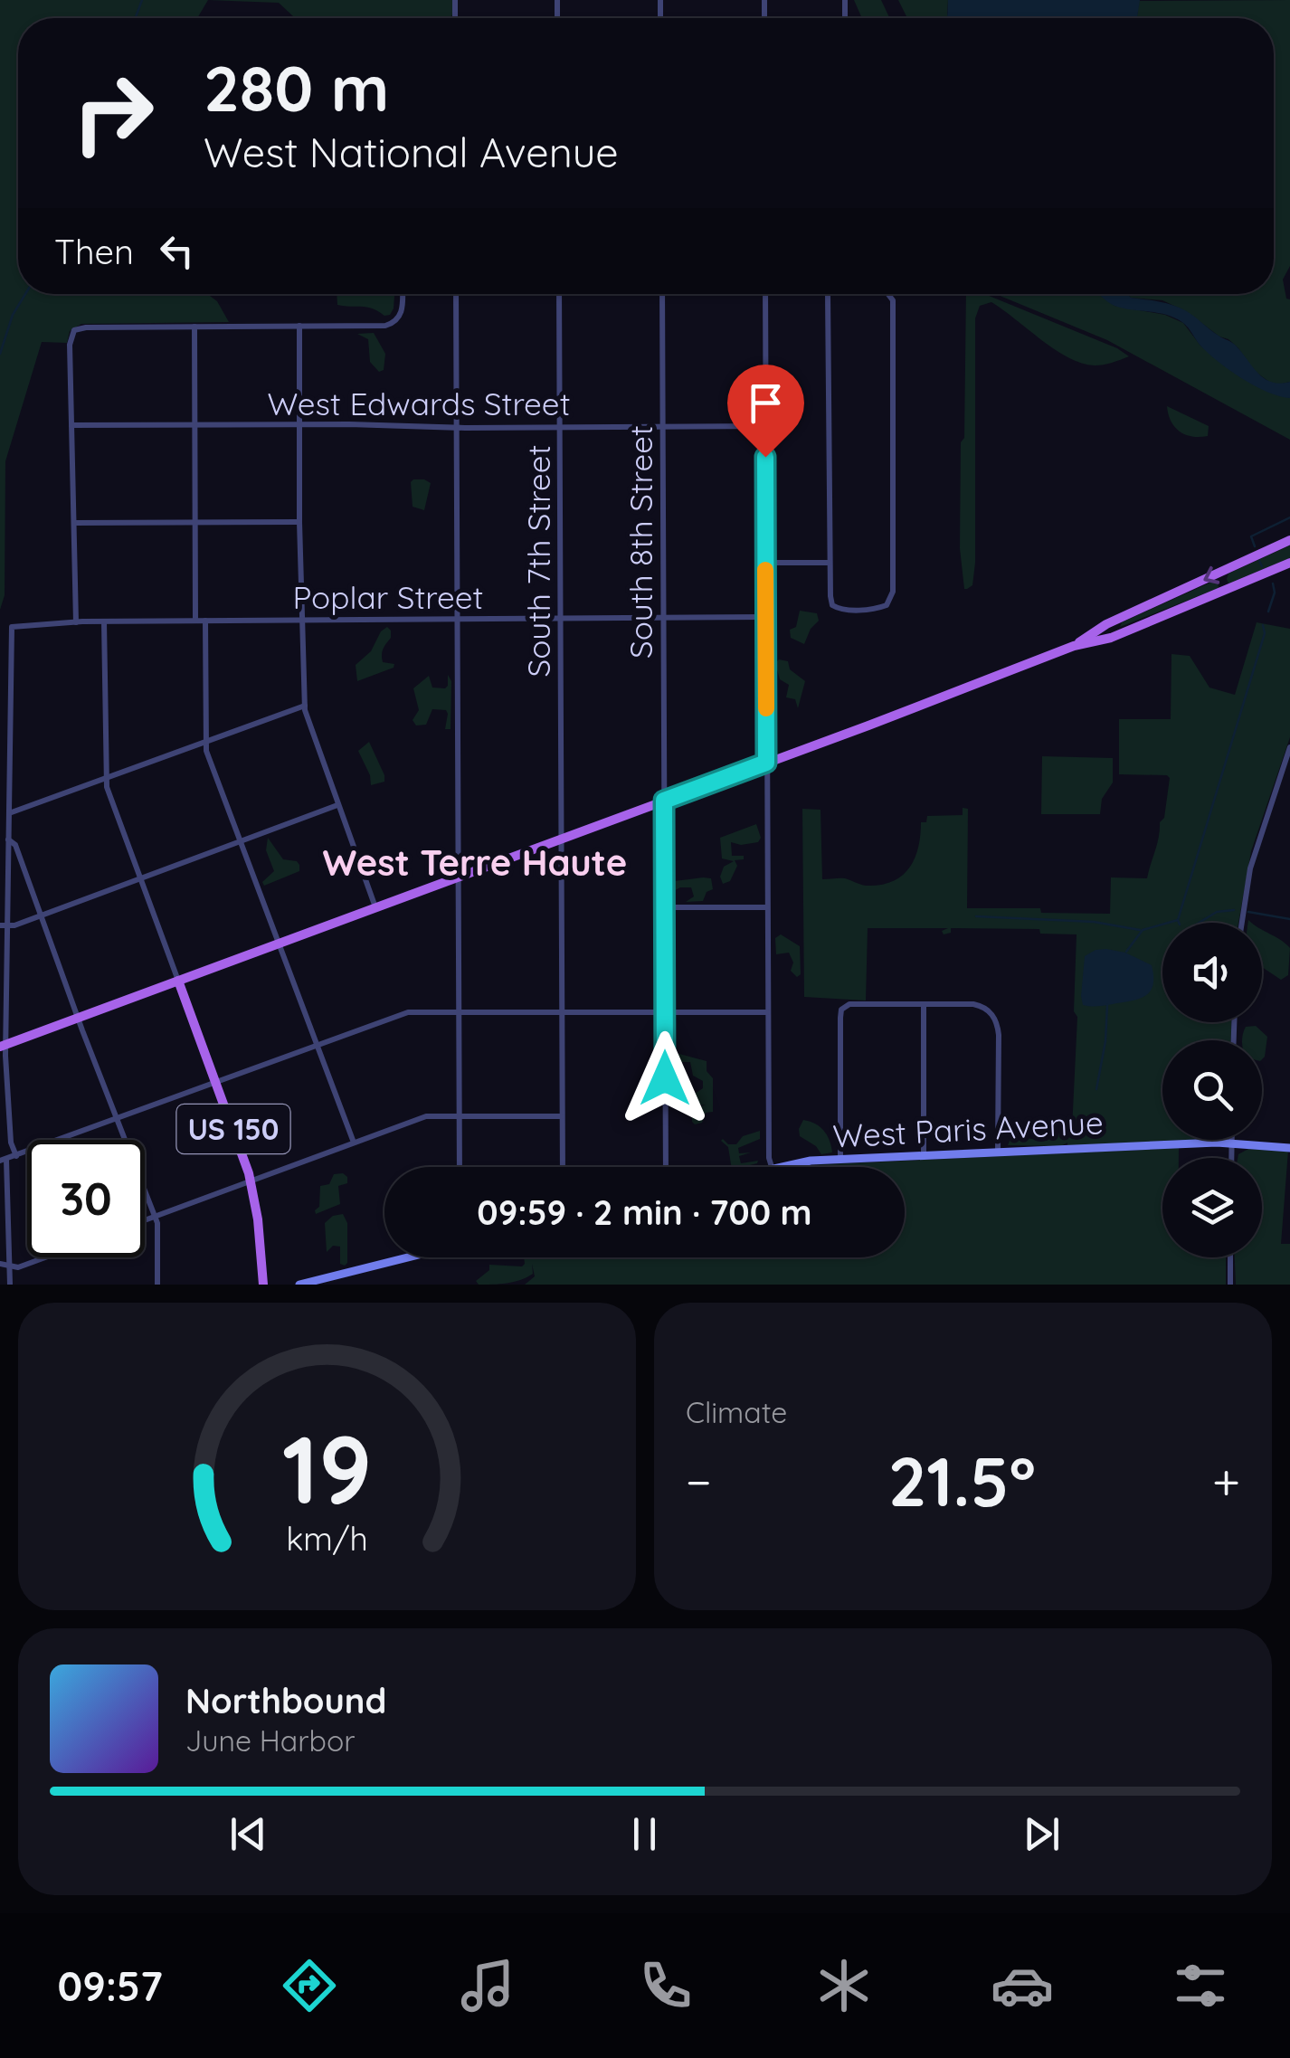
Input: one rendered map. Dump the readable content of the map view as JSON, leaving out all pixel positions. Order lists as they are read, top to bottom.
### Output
{
  "streets": {
    "main road": ["US 150", "West Paris Avenue"],
    "street": [
      "West Edwards Street",
      "South 8th Street",
      "South 7th Street",
      "Poplar Street"
    ]
  },
  "crossings": [
    ["West Edwards Street", "South 8th Street"],
    ["West Edwards Street", "South 7th Street"],
    ["South 8th Street", "Poplar Street"],
    ["South 7th Street", "Poplar Street"]
  ],
  "districts": ["West Terre Haute"],
  "page": {
    "turn": ["280 m", "West National Avenue"],
    "then": "Then",
    "limit": "30",
    "trip": "09:59 · 2 min · 700 m",
    "tile": "Climate",
    "heat": ["−", "21.5°", "+"],
    "song": ["Northbound", "June Harbor"],
    "tabs": "09:57",
    "gauge": ["19", "km/h"]
  }
}
